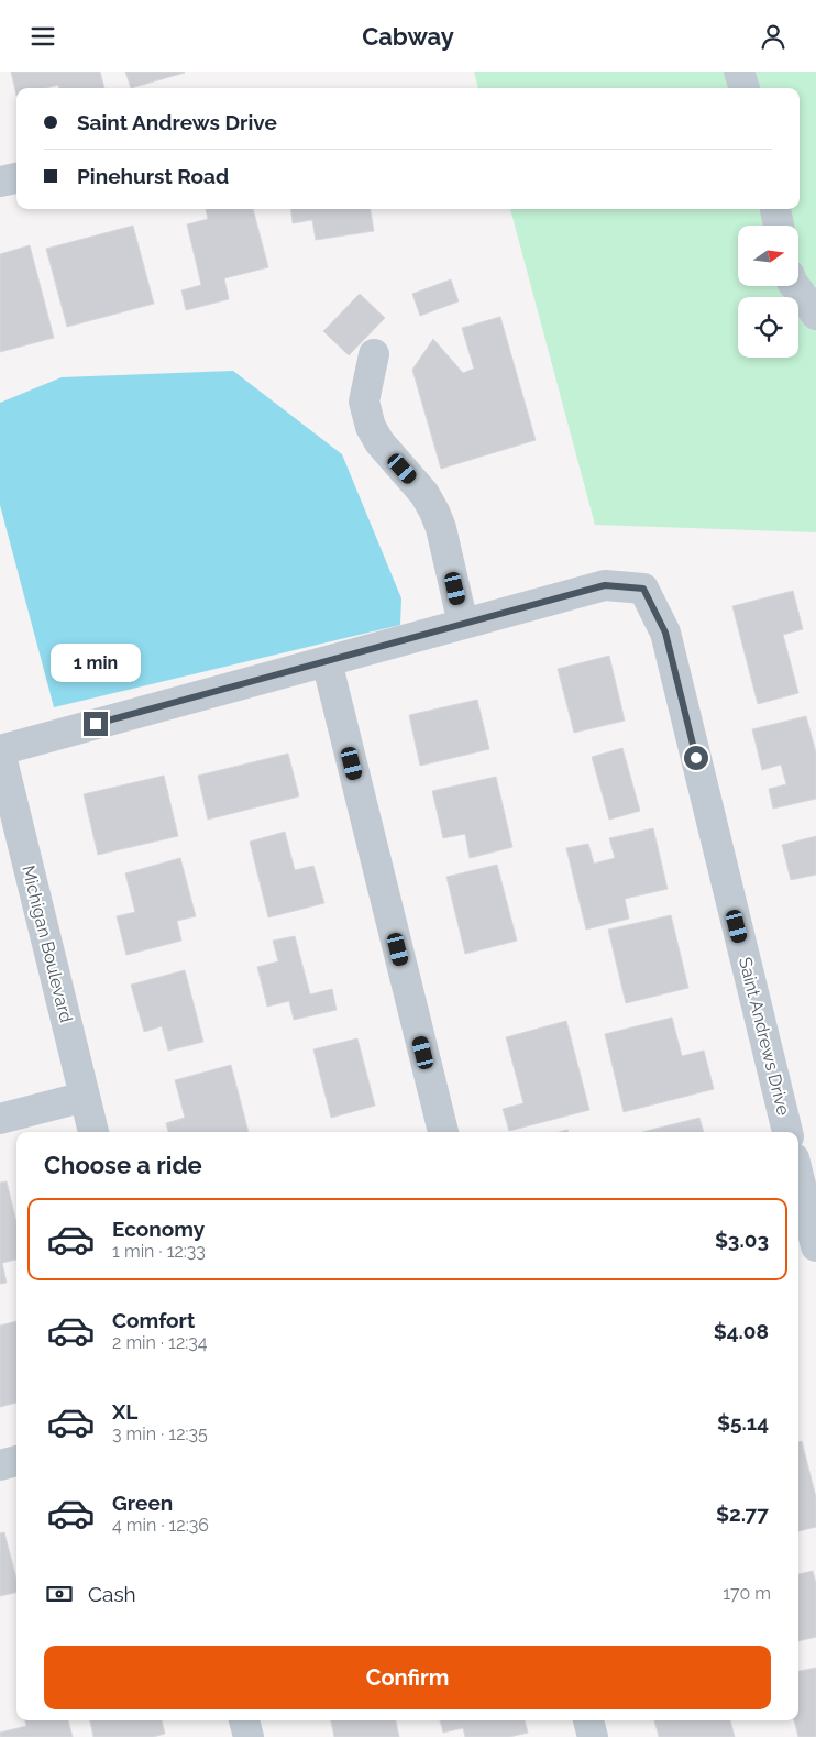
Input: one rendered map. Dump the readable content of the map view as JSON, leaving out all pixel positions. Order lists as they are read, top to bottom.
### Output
{
  "streets": {
    "street": ["Michigan Boulevard", "Saint Andrews Drive"]
  },
  "north": "right",
  "page": {
    "header": "Cabway",
    "banner": ["Saint Andrews Drive", "Pinehurst Road"],
    "bubble": "1 min",
    "heading": "Choose a ride",
    "list": [
      {
        "name": "Economy",
        "note": "1 min · 12:33",
        "value": "$3.03"
      },
      {
        "name": "Comfort",
        "note": "2 min · 12:34",
        "value": "$4.08"
      },
      {
        "name": "XL",
        "note": "3 min · 12:35",
        "value": "$5.14"
      },
      {
        "name": "Green",
        "note": "4 min · 12:36",
        "value": "$2.77"
      }
    ],
    "pay": ["Cash", "170 m"],
    "buttons": "Confirm"
  }
}
